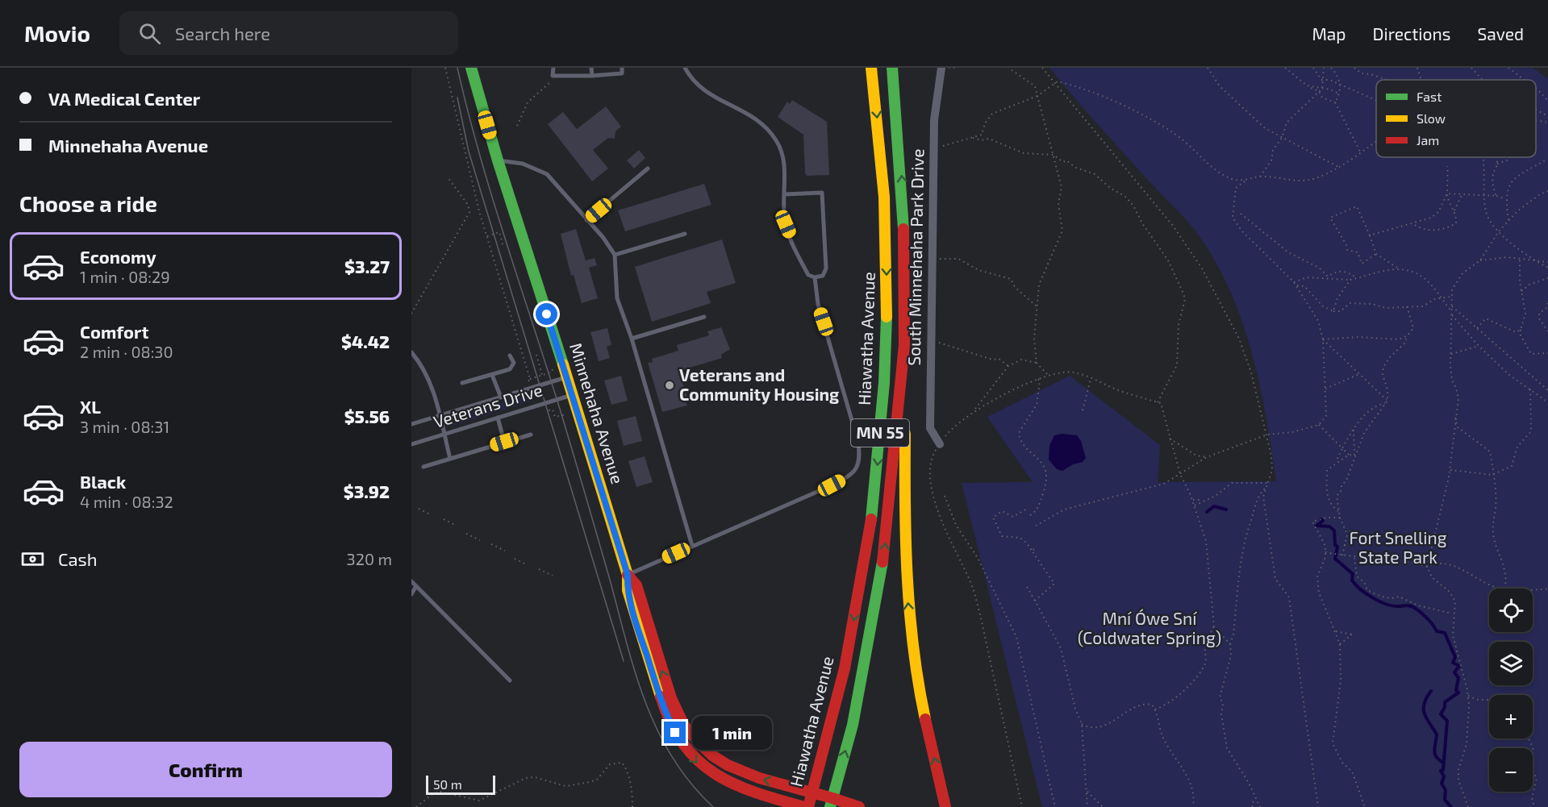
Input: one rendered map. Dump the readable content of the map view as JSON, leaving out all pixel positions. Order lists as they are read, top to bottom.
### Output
{
  "streets": {
    "main road": ["Hiawatha Avenue", "Minnehaha Avenue", "MN 55"],
    "street": ["South Minnehaha Park Drive"],
    "lane": ["Veterans Drive"]
  },
  "crossings": [
    ["Hiawatha Avenue", "Minnehaha Avenue"],
    ["Hiawatha Avenue", "MN 55"],
    ["Veterans Drive", "Minnehaha Avenue"]
  ],
  "parks": ["Fort Snelling State Park", "Mní Ówe Sní (Coldwater Spring)"],
  "places": ["Veterans and Community Housing"],
  "legend": ["Fast", "Slow", "Jam"],
  "scale_bar": "50 m",
  "page": {
    "header": "Movio",
    "search": "Search here",
    "nav": ["Map", "Directions", "Saved"],
    "banner": ["VA Medical Center", "Minnehaha Avenue"],
    "heading": "Choose a ride",
    "list": [
      {
        "name": "Economy",
        "note": "1 min · 08:29",
        "value": "$3.27"
      },
      {
        "name": "Comfort",
        "note": "2 min · 08:30",
        "value": "$4.42"
      },
      {
        "name": "XL",
        "note": "3 min · 08:31",
        "value": "$5.56"
      },
      {
        "name": "Black",
        "note": "4 min · 08:32",
        "value": "$3.92"
      }
    ],
    "pay": ["Cash", "320 m"],
    "map_buttons": ["+", "−"],
    "bubble": "1 min",
    "buttons": "Confirm",
    "scale": "50 m"
  }
}
